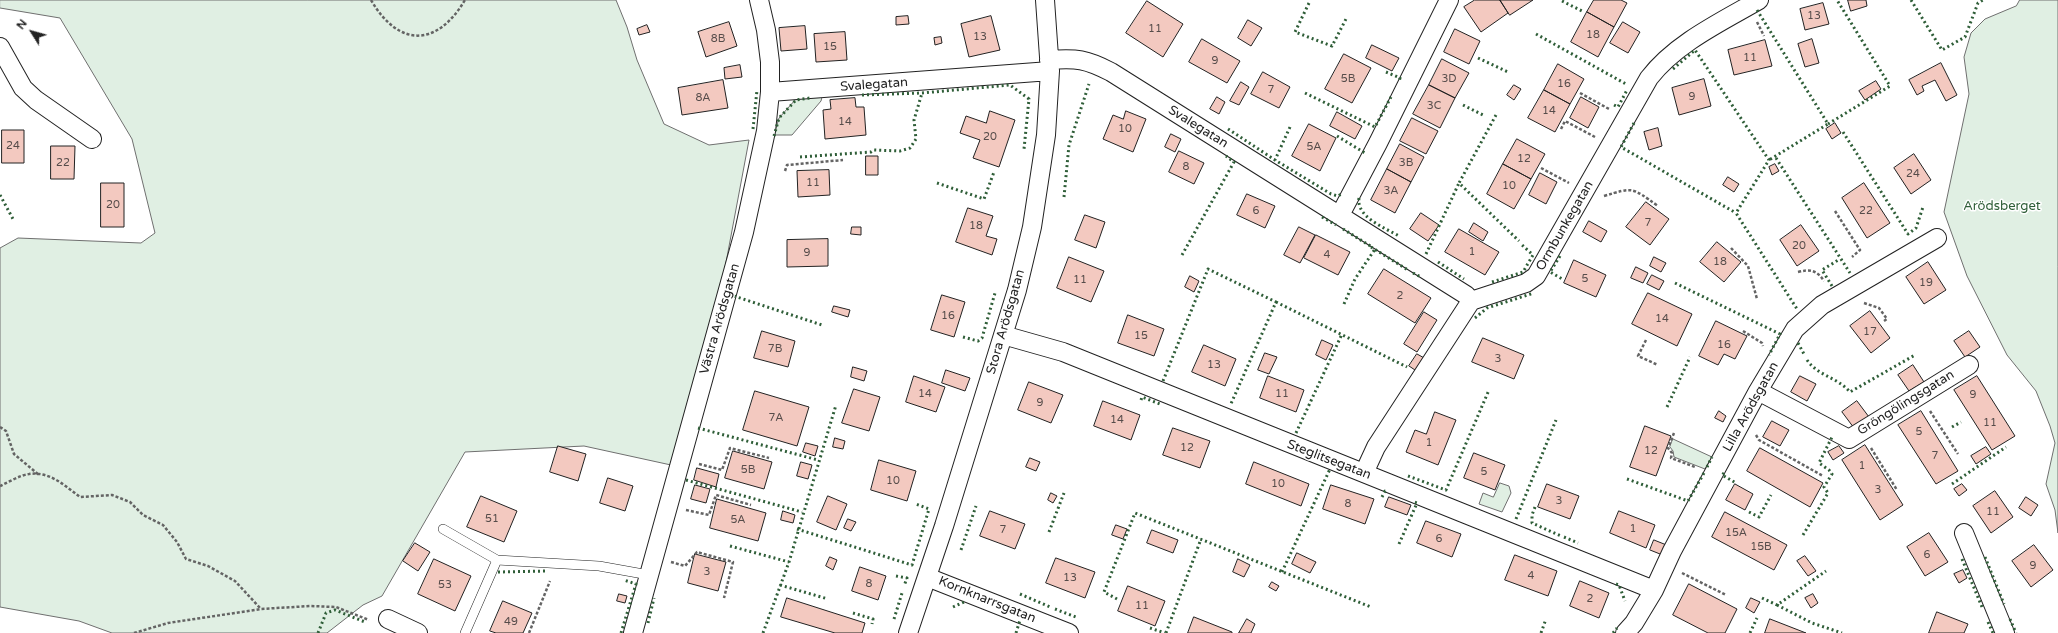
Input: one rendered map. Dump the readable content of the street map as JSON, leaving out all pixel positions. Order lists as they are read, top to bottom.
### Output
{
  "streets": {
    "street": [
      "Svalegatan",
      "Ormbunkegatan",
      "Västra Arödsgatan",
      "Stora Arödsgatan",
      "Gröngölingsgatan",
      "Lilla Arödsgatan",
      "Steglitsegatan",
      "Kornknarrsgatan"
    ]
  },
  "crossings": [
    ["Svalegatan", "Ormbunkegatan"],
    ["Svalegatan", "Västra Arödsgatan"],
    ["Svalegatan", "Stora Arödsgatan"],
    ["Stora Arödsgatan", "Steglitsegatan"],
    ["Stora Arödsgatan", "Kornknarrsgatan"],
    ["Gröngölingsgatan", "Lilla Arödsgatan"],
    ["Lilla Arödsgatan", "Steglitsegatan"]
  ],
  "parks": ["Arödsberget"],
  "house_numbers": [
    "13",
    "11",
    "18",
    "13",
    "8B",
    "15",
    "11",
    "9",
    "5B",
    "3D",
    "16",
    "7",
    "9",
    "8A",
    "3C",
    "14",
    "14",
    "10",
    "20",
    "24",
    "5A",
    "12",
    "22",
    "3B",
    "8",
    "24",
    "11",
    "10",
    "3A",
    "20",
    "6",
    "22",
    "7",
    "18",
    "20",
    "1",
    "9",
    "4",
    "18",
    "5",
    "11",
    "19",
    "2",
    "16",
    "14",
    "17",
    "15",
    "16",
    "7B",
    "3",
    "13",
    "14",
    "11",
    "9",
    "9",
    "7A",
    "14",
    "11",
    "5",
    "1",
    "12",
    "12",
    "7",
    "1",
    "5B",
    "5",
    "10",
    "10",
    "3",
    "3",
    "8",
    "11",
    "51",
    "5A",
    "1",
    "7",
    "15A",
    "6",
    "15B",
    "6",
    "9",
    "3",
    "4",
    "13",
    "8",
    "53",
    "2",
    "11",
    "49"
  ],
  "north": "top left"
}
